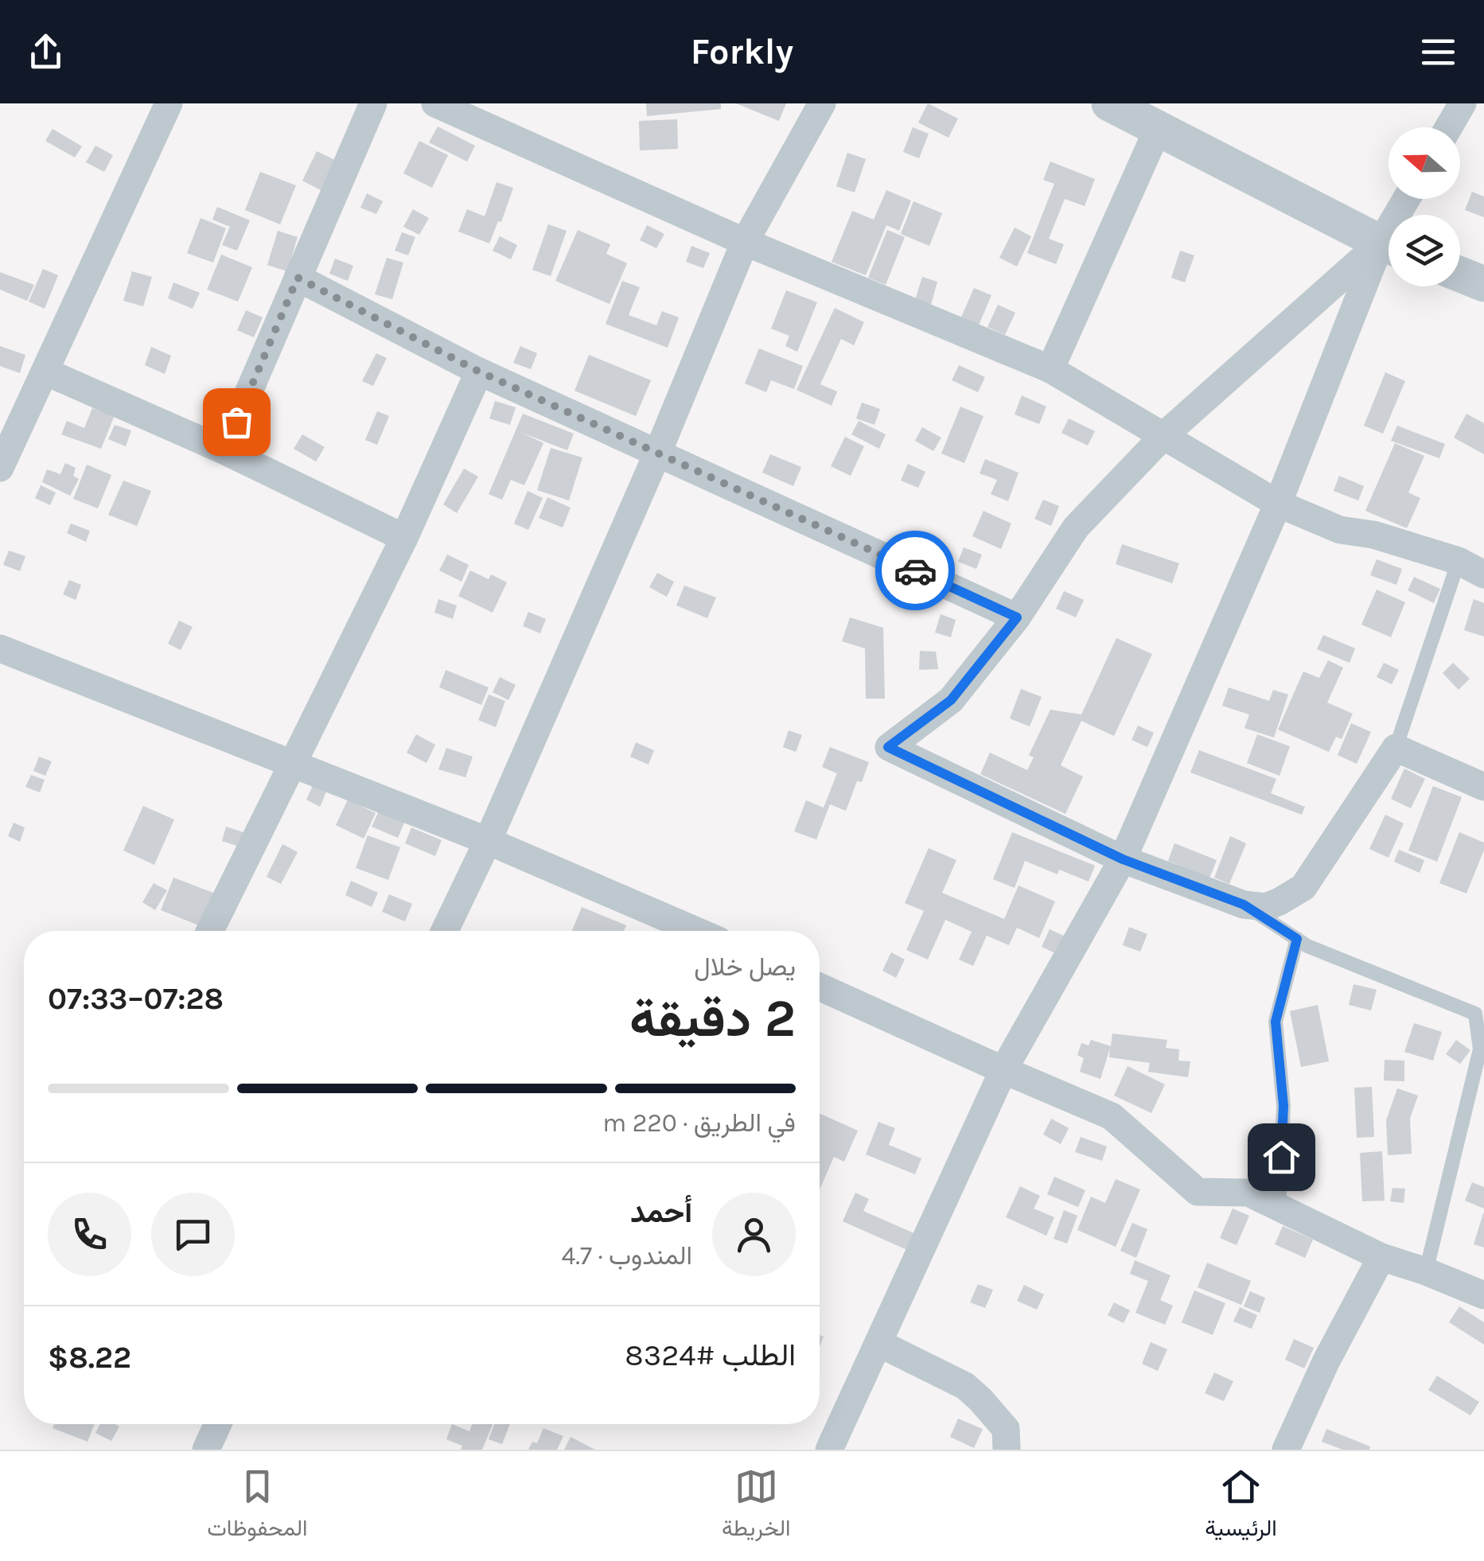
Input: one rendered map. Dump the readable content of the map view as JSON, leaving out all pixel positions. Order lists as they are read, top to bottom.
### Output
{
  "north": "left",
  "page": {
    "header": "Forkly",
    "heading": ["2 دقيقة", "يصل خلال", "07:28–07:33"],
    "panel": [
      "أحمد",
      "المندوب · 4.7",
      "الطلب #8324",
      "$8.22"
    ],
    "bar": "في الطريق · 220 m",
    "tabs": ["الرئيسية", "الخريطة", "المحفوظات"]
  }
}
